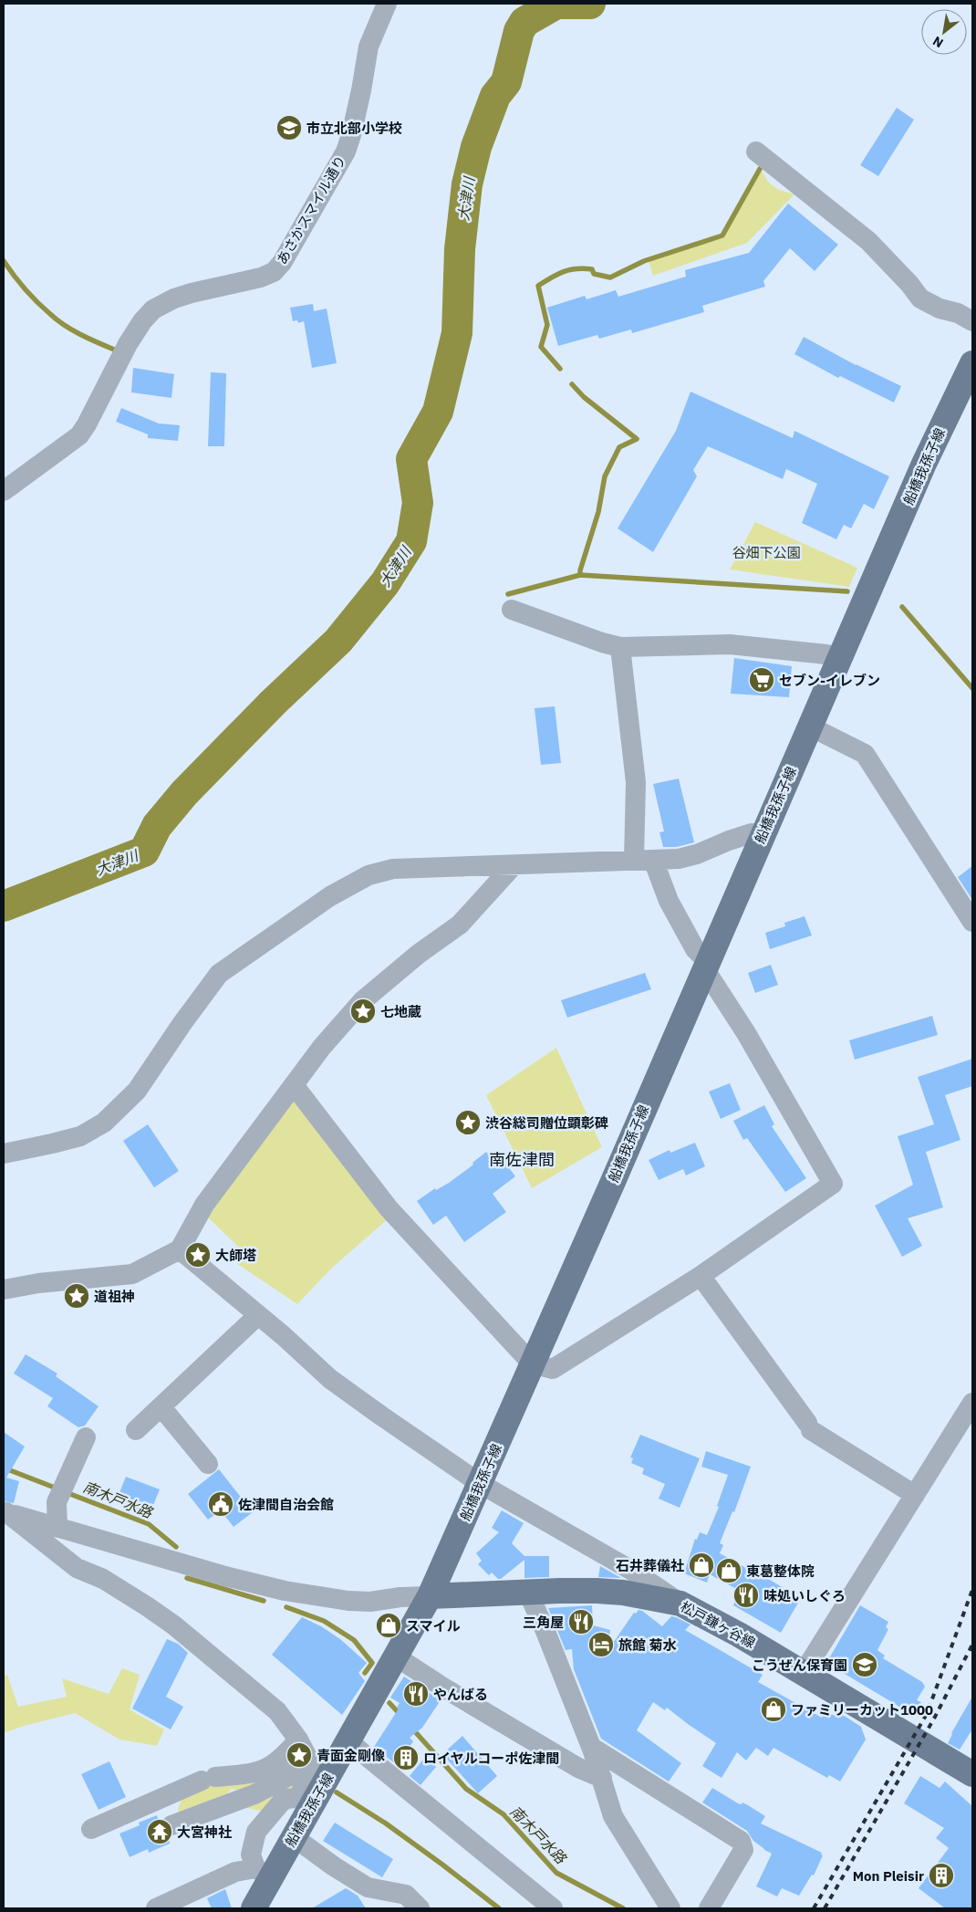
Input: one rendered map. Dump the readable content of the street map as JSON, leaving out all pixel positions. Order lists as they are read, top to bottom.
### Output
{
  "streets": {
    "main road": ["船橋我孫子線", "松戸鎌ヶ谷線"],
    "street": ["あさかスマイル通り"]
  },
  "crossings": [
    ["船橋我孫子線", "松戸鎌ヶ谷線"]
  ],
  "districts": ["南佐津間"],
  "water": ["大津川", "南木戸水路"],
  "parks": ["谷畑下公園"],
  "places": {
    "school or university": ["市立北部小学校", "こうぜん保育園"],
    "supermarket": ["セブン-イレブン"],
    "place": [
      "七地蔵",
      "渋谷総司贈位顕彰碑",
      "大師塔",
      "道祖神",
      "青面金剛像"
    ],
    "public building": ["佐津間自治会館"],
    "shop": [
      "石井葬儀社",
      "東葛整体院",
      "スマイル",
      "ファミリーカット1000"
    ],
    "restaurant": ["味処いしぐろ", "三角屋", "やんばる"],
    "hotel": ["旅館 菊水"],
    "building": ["ロイヤルコーポ佐津間", "Mon Pleisir"],
    "temple": ["大宮神社"]
  },
  "north": "bottom left"
}
